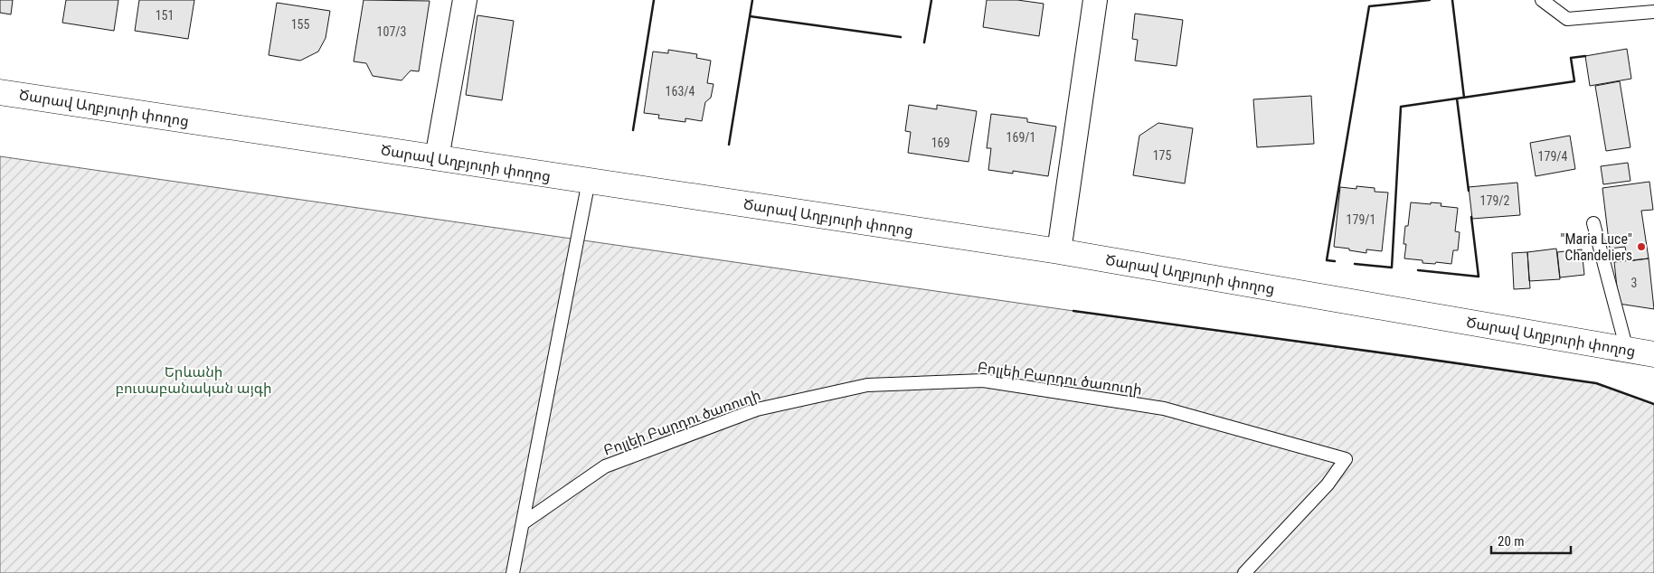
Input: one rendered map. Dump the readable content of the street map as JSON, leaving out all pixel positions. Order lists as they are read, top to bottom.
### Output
{
  "streets": {
    "main road": ["Ծարավ Աղբյուրի փողոց"],
    "lane": ["Բոլլեի Բարդու ծառուղի"]
  },
  "parks": ["Երևանի բուսաբանական այգի"],
  "places": ["\"Maria Luce\" Chandeliers"],
  "house_numbers": [
    "151",
    "155",
    "107/3",
    "163/4",
    "169/1",
    "169",
    "175",
    "179/4",
    "179/2",
    "179/1",
    "3"
  ],
  "scale_bar": "20 m"
}
